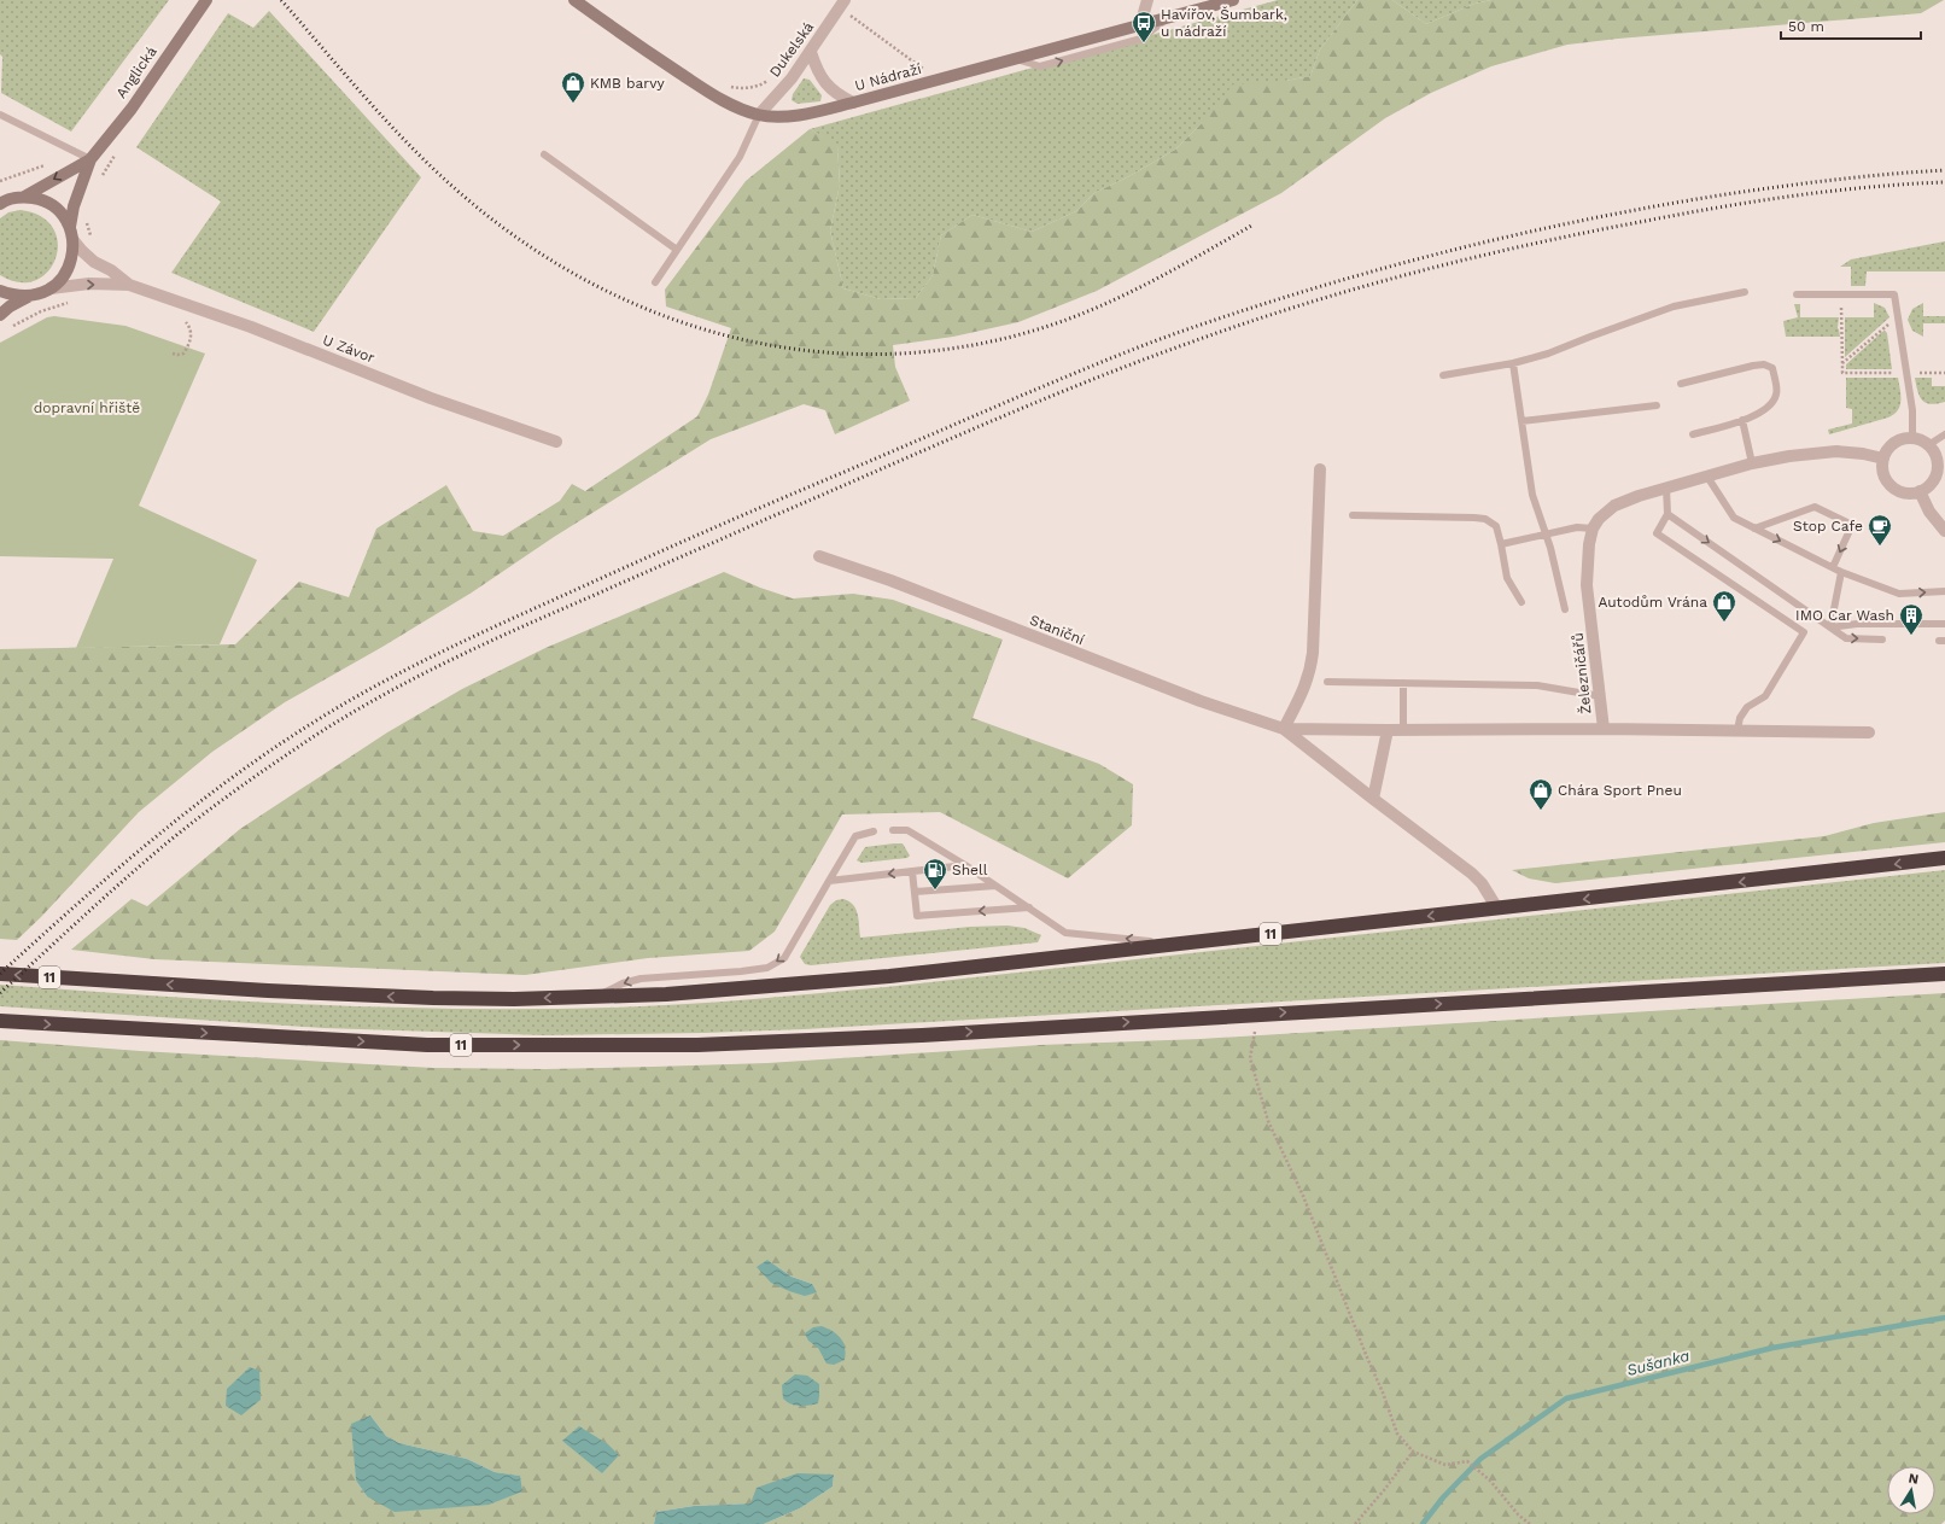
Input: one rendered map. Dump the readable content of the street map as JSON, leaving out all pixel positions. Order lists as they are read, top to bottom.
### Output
{
  "streets": {
    "highway": ["11"],
    "street": [
      "Dukelská",
      "Anglická",
      "U Nádraží",
      "U Závor",
      "Staniční",
      "Železničářů"
    ]
  },
  "crossings": [
    ["Dukelská", "U Nádraží"],
    ["Anglická", "U Závor"],
    ["Staniční", "Železničářů"]
  ],
  "water": ["Sušanka"],
  "parks": ["dopravní hřiště"],
  "places": {
    "bus stop": ["Havířov, Šumbark, u nádraží"],
    "shop": ["KMB barvy", "Autodům Vrána", "Chára Sport Pneu"],
    "cafe": ["Stop Cafe"],
    "building": ["IMO Car Wash"],
    "fuel station": ["Shell"]
  },
  "scale_bar": "50 m",
  "north": "top"
}
